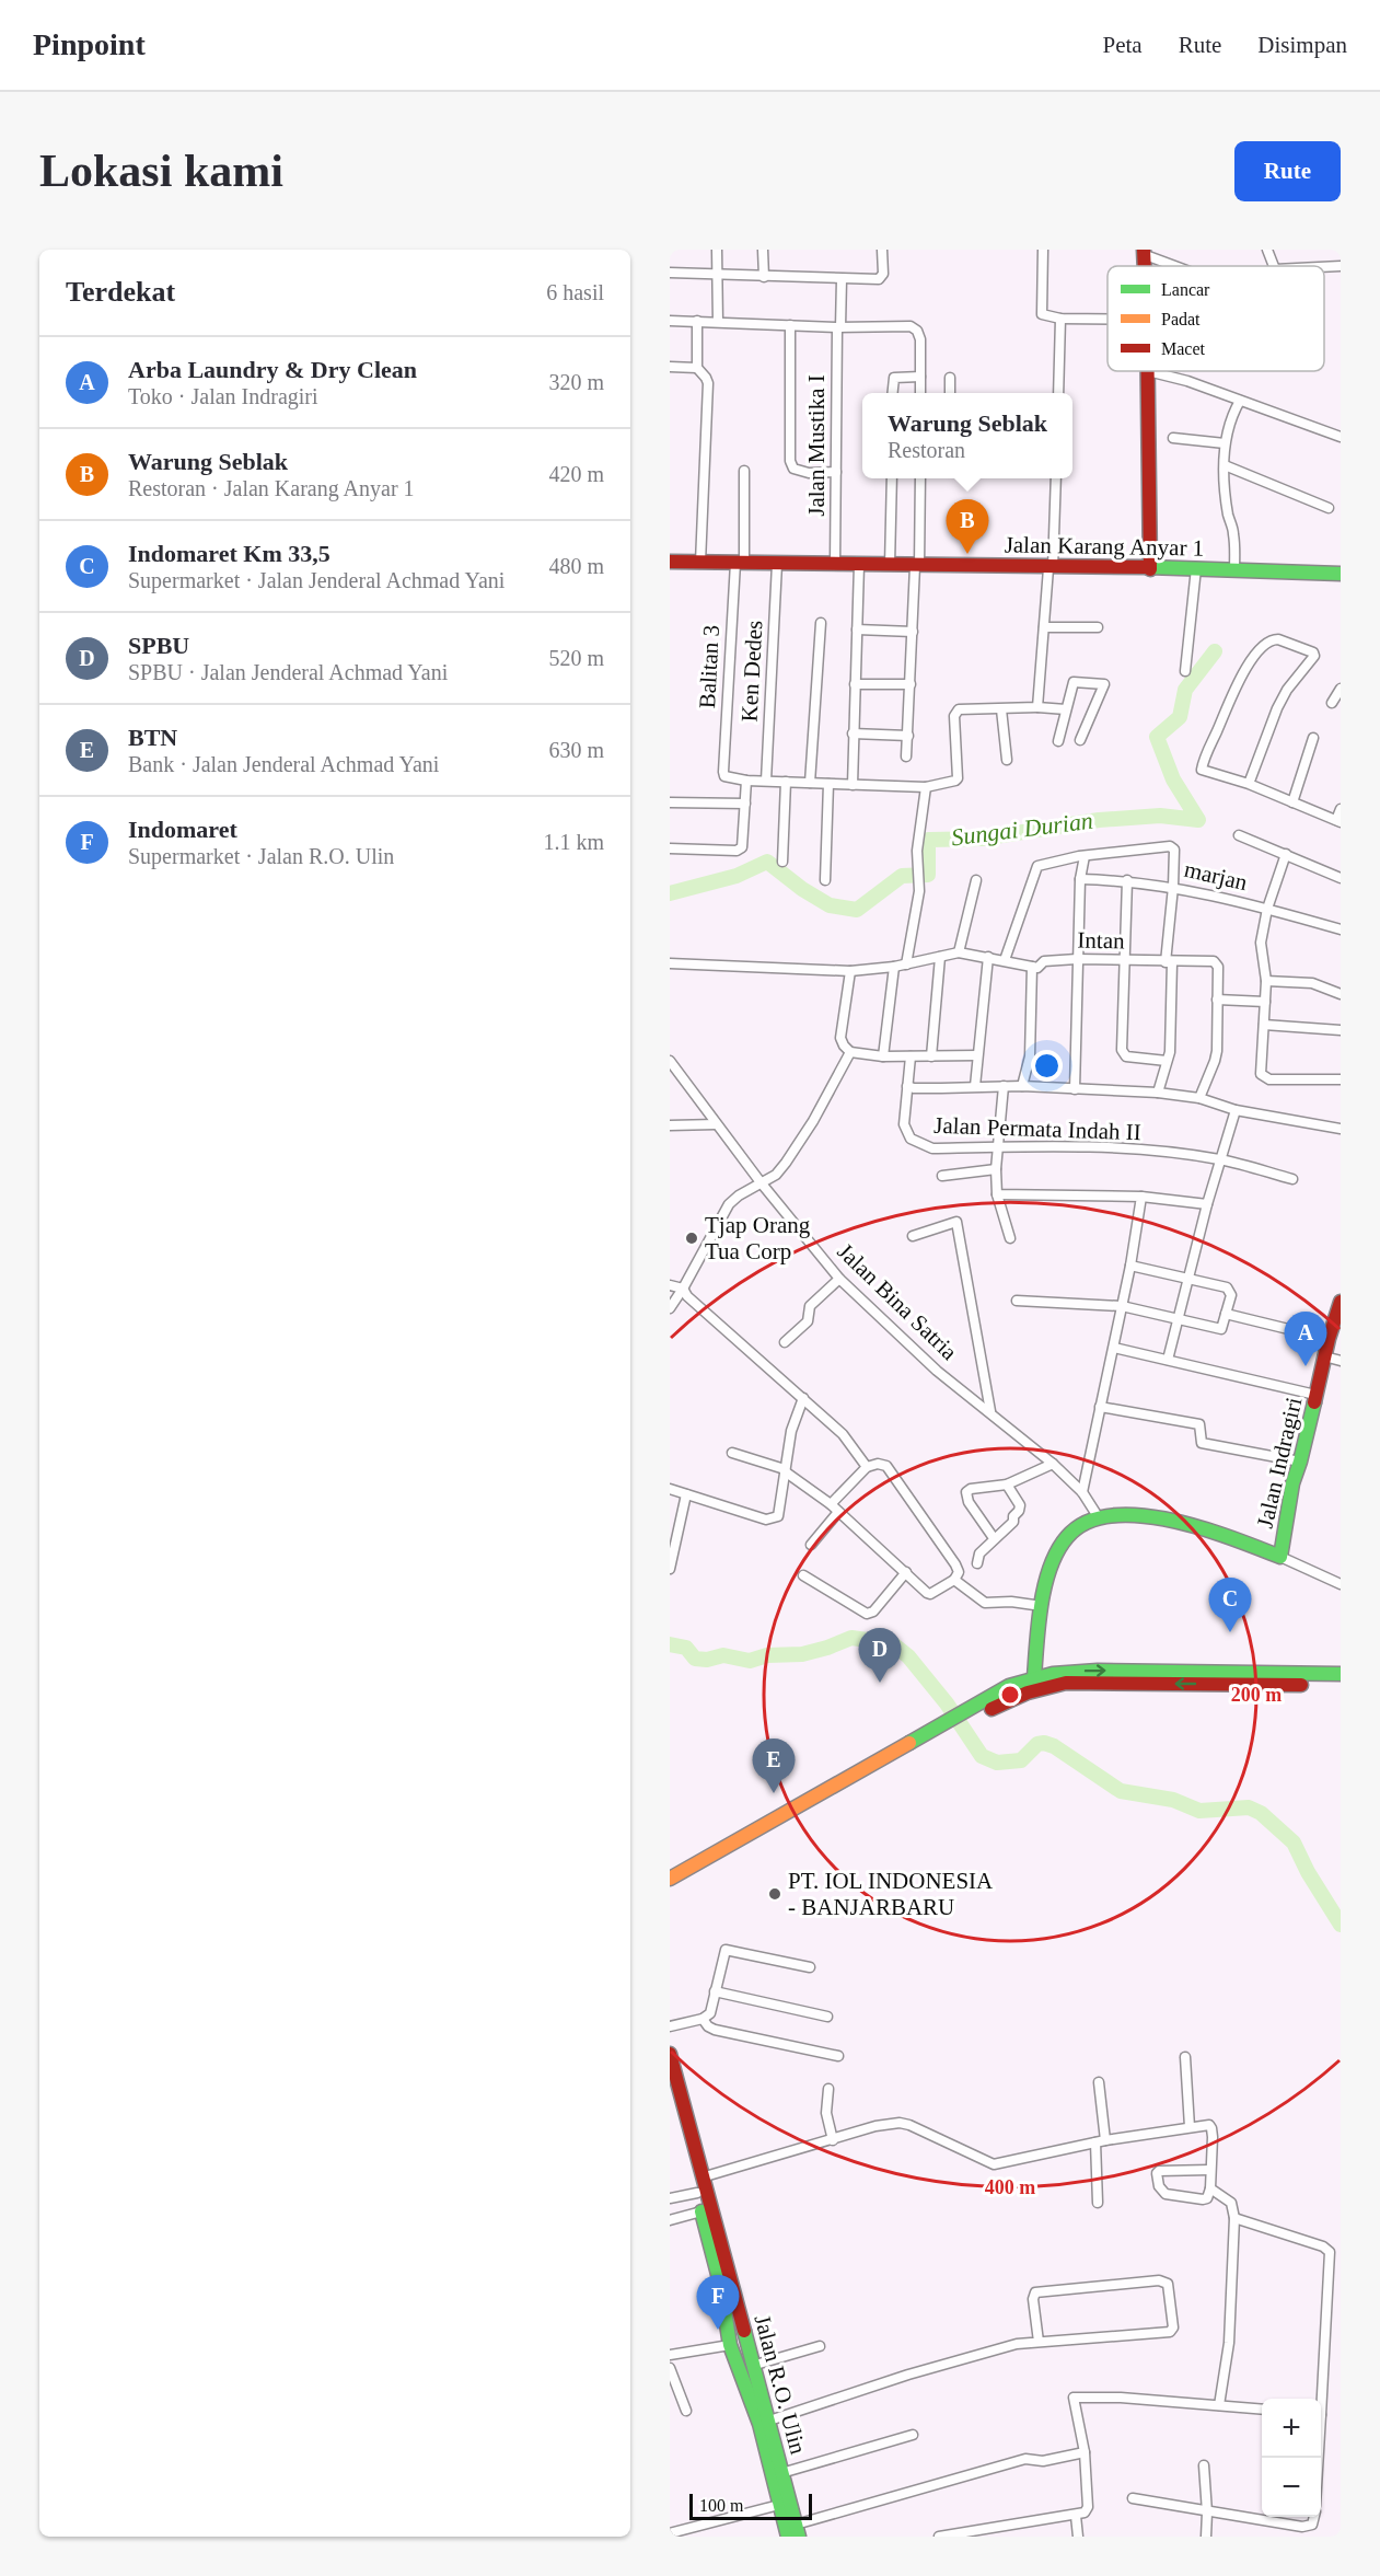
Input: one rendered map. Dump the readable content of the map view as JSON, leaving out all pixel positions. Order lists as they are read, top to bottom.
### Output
{
  "streets": {
    "main road": ["Jalan Karang Anyar 1", "Jalan Indragiri", "Jalan R.O. Ulin"],
    "street": [
      "Jalan Mustika I",
      "Balitan 3",
      "Ken Dedes",
      "marjan",
      "Intan",
      "Jalan Permata Indah II",
      "Jalan Bina Satria"
    ]
  },
  "crossings": [
    ["Jalan Mustika I", "Jalan Karang Anyar 1"],
    ["Jalan Karang Anyar 1", "Balitan 3"],
    ["Jalan Karang Anyar 1", "Ken Dedes"]
  ],
  "water": ["Sungai Durian"],
  "places": ["Tjap Orang Tua Corp", "PT. IOL INDONESIA - BANJARBARU"],
  "legend": ["Lancar", "Padat", "Macet"],
  "scale_bar": "100 m",
  "page": {
    "header": "Pinpoint",
    "nav": ["Peta", "Rute", "Disimpan"],
    "buttons": "Rute",
    "title": "Lokasi kami",
    "heading": ["Terdekat", "6 hasil"],
    "list": [
      {
        "mark": "A",
        "name": "Arba Laundry & Dry Clean",
        "note": "Toko · Jalan Indragiri",
        "value": "320 m"
      },
      {
        "mark": "B",
        "name": "Warung Seblak",
        "note": "Restoran · Jalan Karang Anyar 1",
        "value": "420 m"
      },
      {
        "mark": "C",
        "name": "Indomaret Km 33,5",
        "note": "Supermarket · Jalan Jenderal Achmad Yani",
        "value": "480 m"
      },
      {
        "mark": "D",
        "name": "SPBU",
        "note": "SPBU · Jalan Jenderal Achmad Yani",
        "value": "520 m"
      },
      {
        "mark": "E",
        "name": "BTN",
        "note": "Bank · Jalan Jenderal Achmad Yani",
        "value": "630 m"
      },
      {
        "mark": "F",
        "name": "Indomaret",
        "note": "Supermarket · Jalan R.O. Ulin",
        "value": "1.1 km"
      }
    ],
    "popup": ["Warung Seblak", "Restoran"],
    "pins": [
      "B",
      "A",
      "C",
      "D",
      "E",
      "F"
    ],
    "map_buttons": ["+", "−"],
    "scale": "100 m"
  },
  "rings": ["200 m", "400 m"]
}
